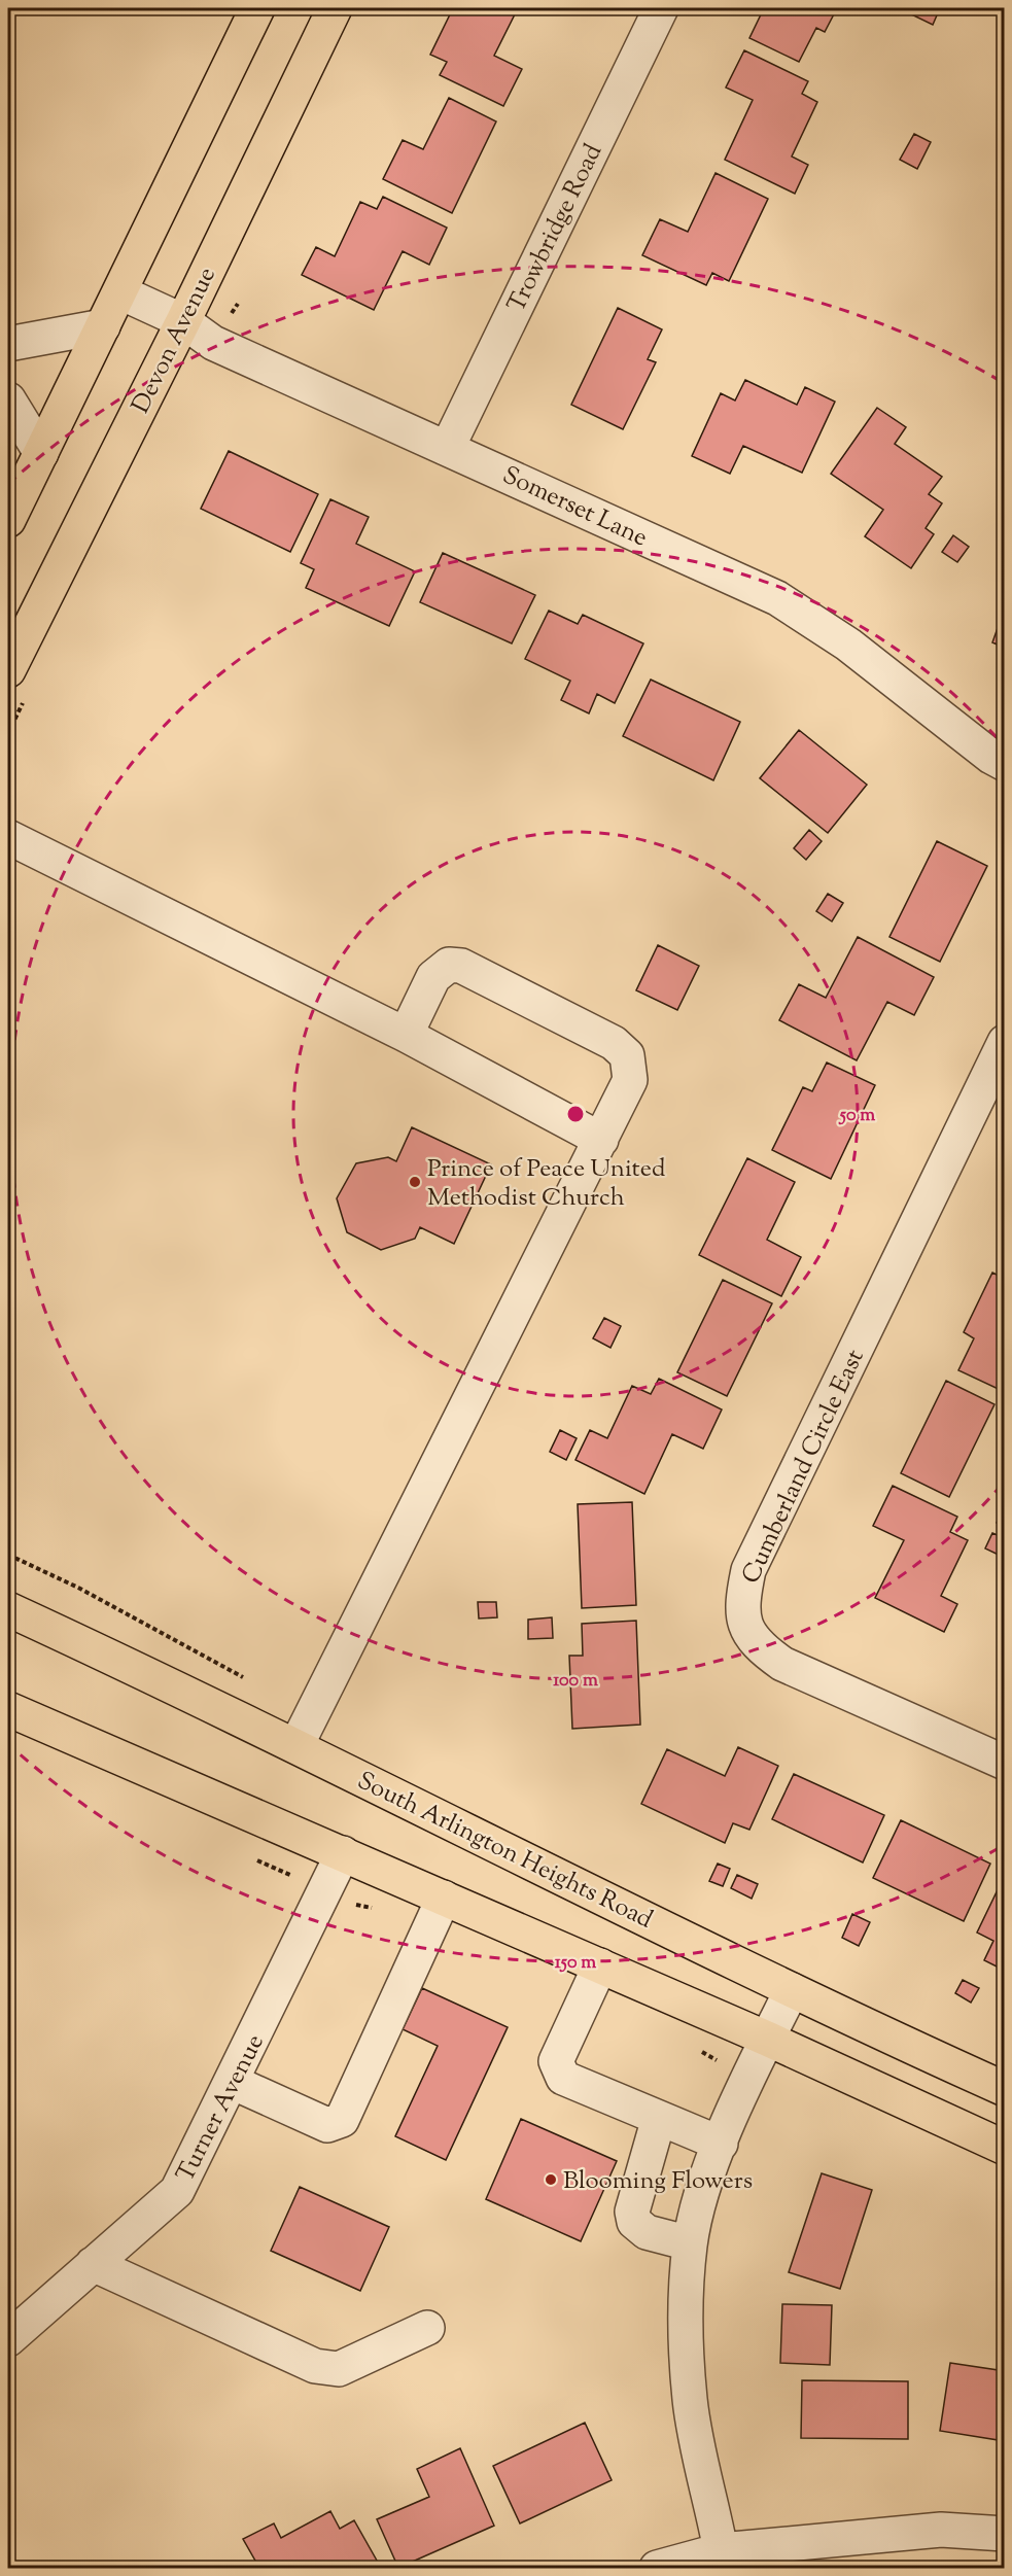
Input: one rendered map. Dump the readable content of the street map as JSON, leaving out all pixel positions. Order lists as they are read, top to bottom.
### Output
{
  "streets": {
    "main road": ["Devon Avenue", "South Arlington Heights Road"],
    "street": [
      "Trowbridge Road",
      "Somerset Lane",
      "Cumberland Circle East",
      "Turner Avenue"
    ]
  },
  "crossings": [
    ["Trowbridge Road", "Somerset Lane"],
    ["Devon Avenue", "Somerset Lane"]
  ],
  "places": ["Prince of Peace United Methodist Church", "Blooming Flowers"],
  "rings": ["50 m", "100 m", "150 m"]
}
